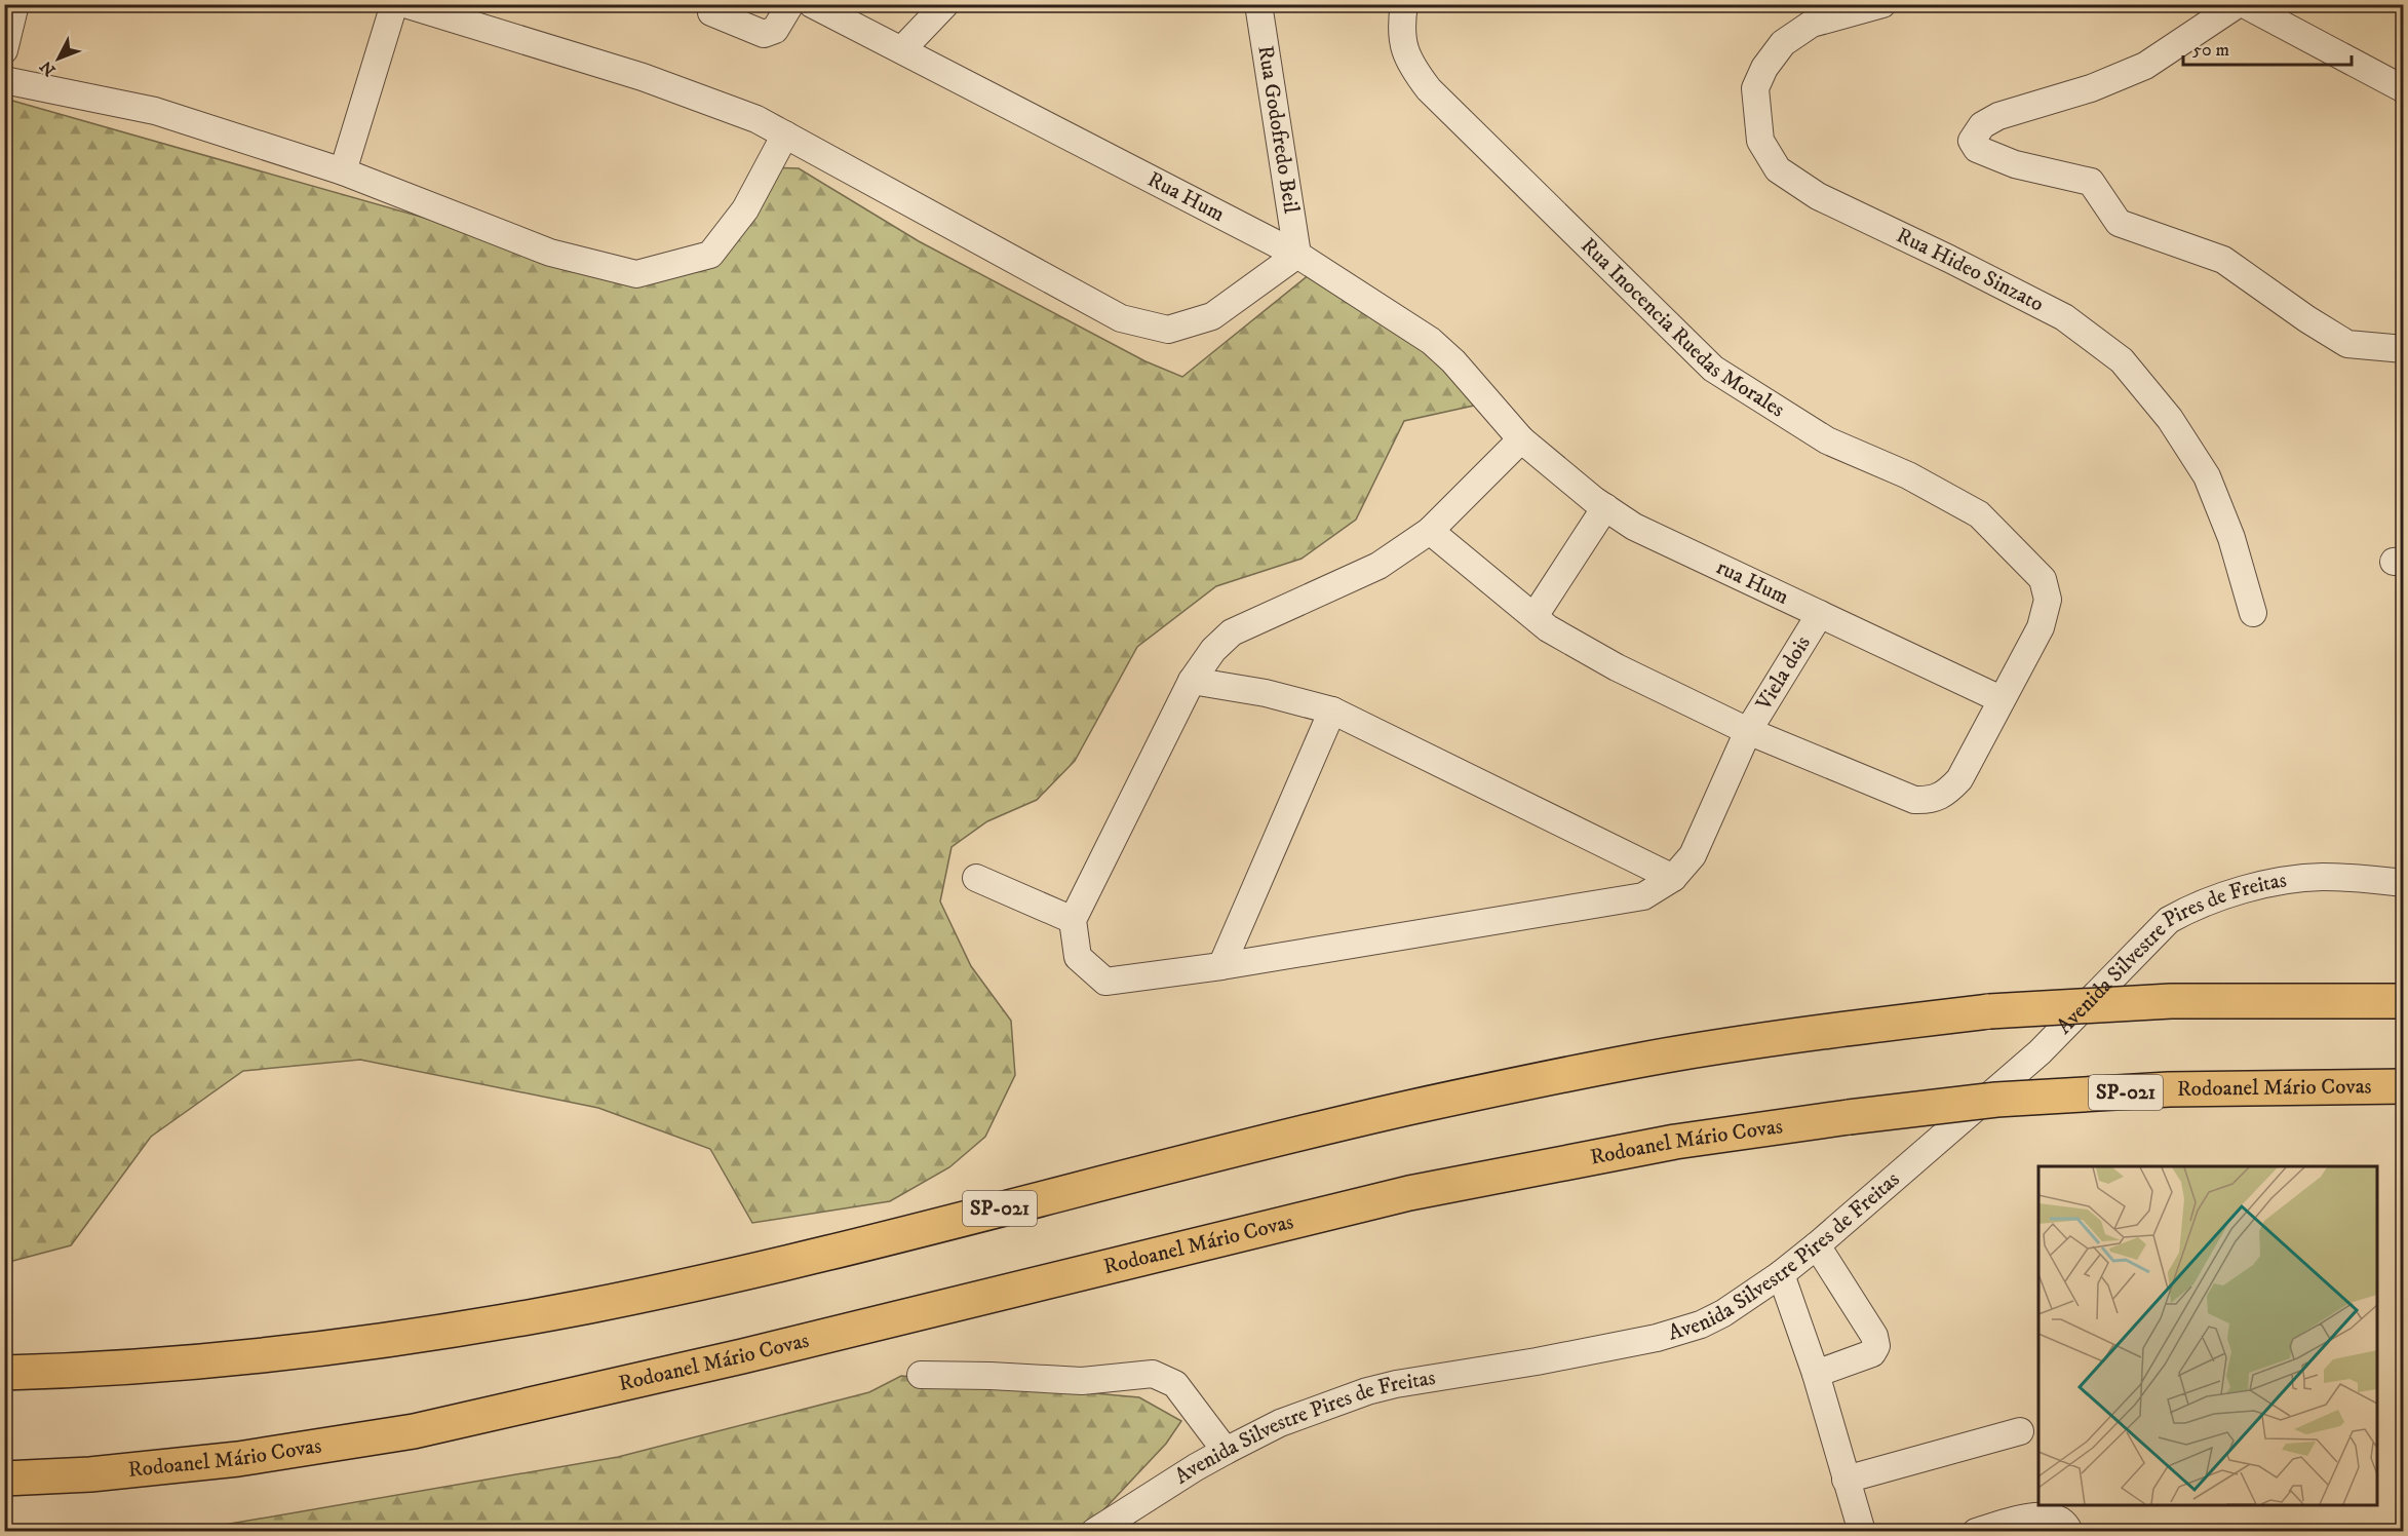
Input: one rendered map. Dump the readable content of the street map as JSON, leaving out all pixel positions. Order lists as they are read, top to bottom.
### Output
{
  "streets": {
    "highway": ["Rodoanel Mário Covas", "SP-021"],
    "street": [
      "Rua Godofredo Beil",
      "Rua Hum",
      "Rua Hideo Sinzato",
      "Rua Inocencia Ruedas Morales",
      "rua Hum",
      "Viela dois",
      "Avenida Silvestre Pires de Freitas"
    ]
  },
  "crossings": [
    ["Rua Godofredo Beil", "Rua Hum"],
    ["Rua Hum", "rua Hum"],
    ["Rua Inocencia Ruedas Morales", "rua Hum"],
    ["rua Hum", "Viela dois"]
  ],
  "scale_bar": "50 m",
  "north": "bottom left"
}
